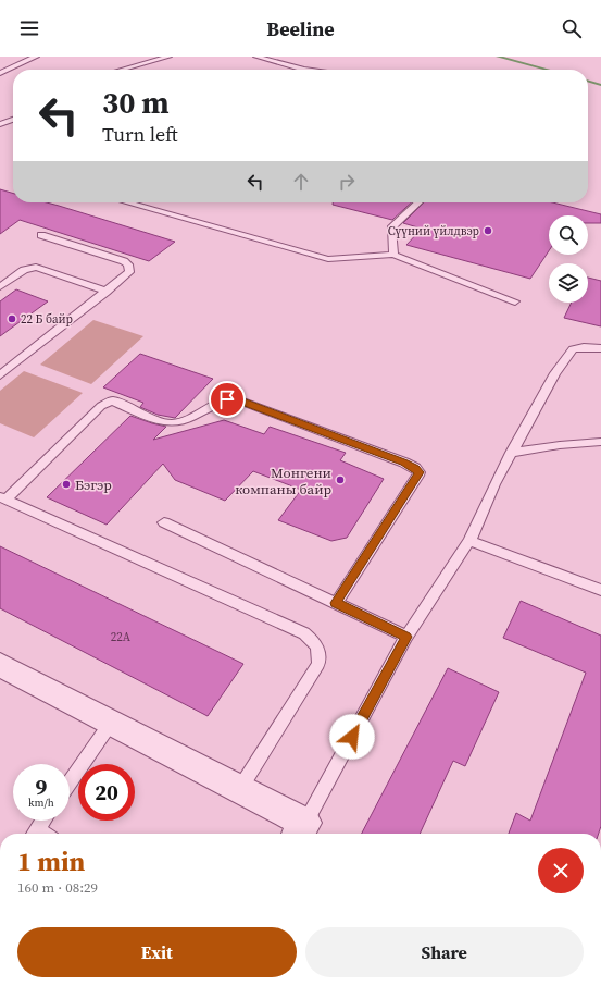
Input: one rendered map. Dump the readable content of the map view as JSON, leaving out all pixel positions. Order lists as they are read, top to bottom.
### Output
{
  "places": [
    "Сүүний үйлдвэр",
    "22 Б байр",
    "Монгени компаны байр",
    "Бэгэр"
  ],
  "house_numbers": ["22А"],
  "page": {
    "header": "Beeline",
    "turn": ["30 m", "Turn left"],
    "speed": "9 km/h",
    "limit": "20",
    "heading": ["1 min", "160 m · 08:29"],
    "buttons": ["Exit", "Share"]
  }
}
